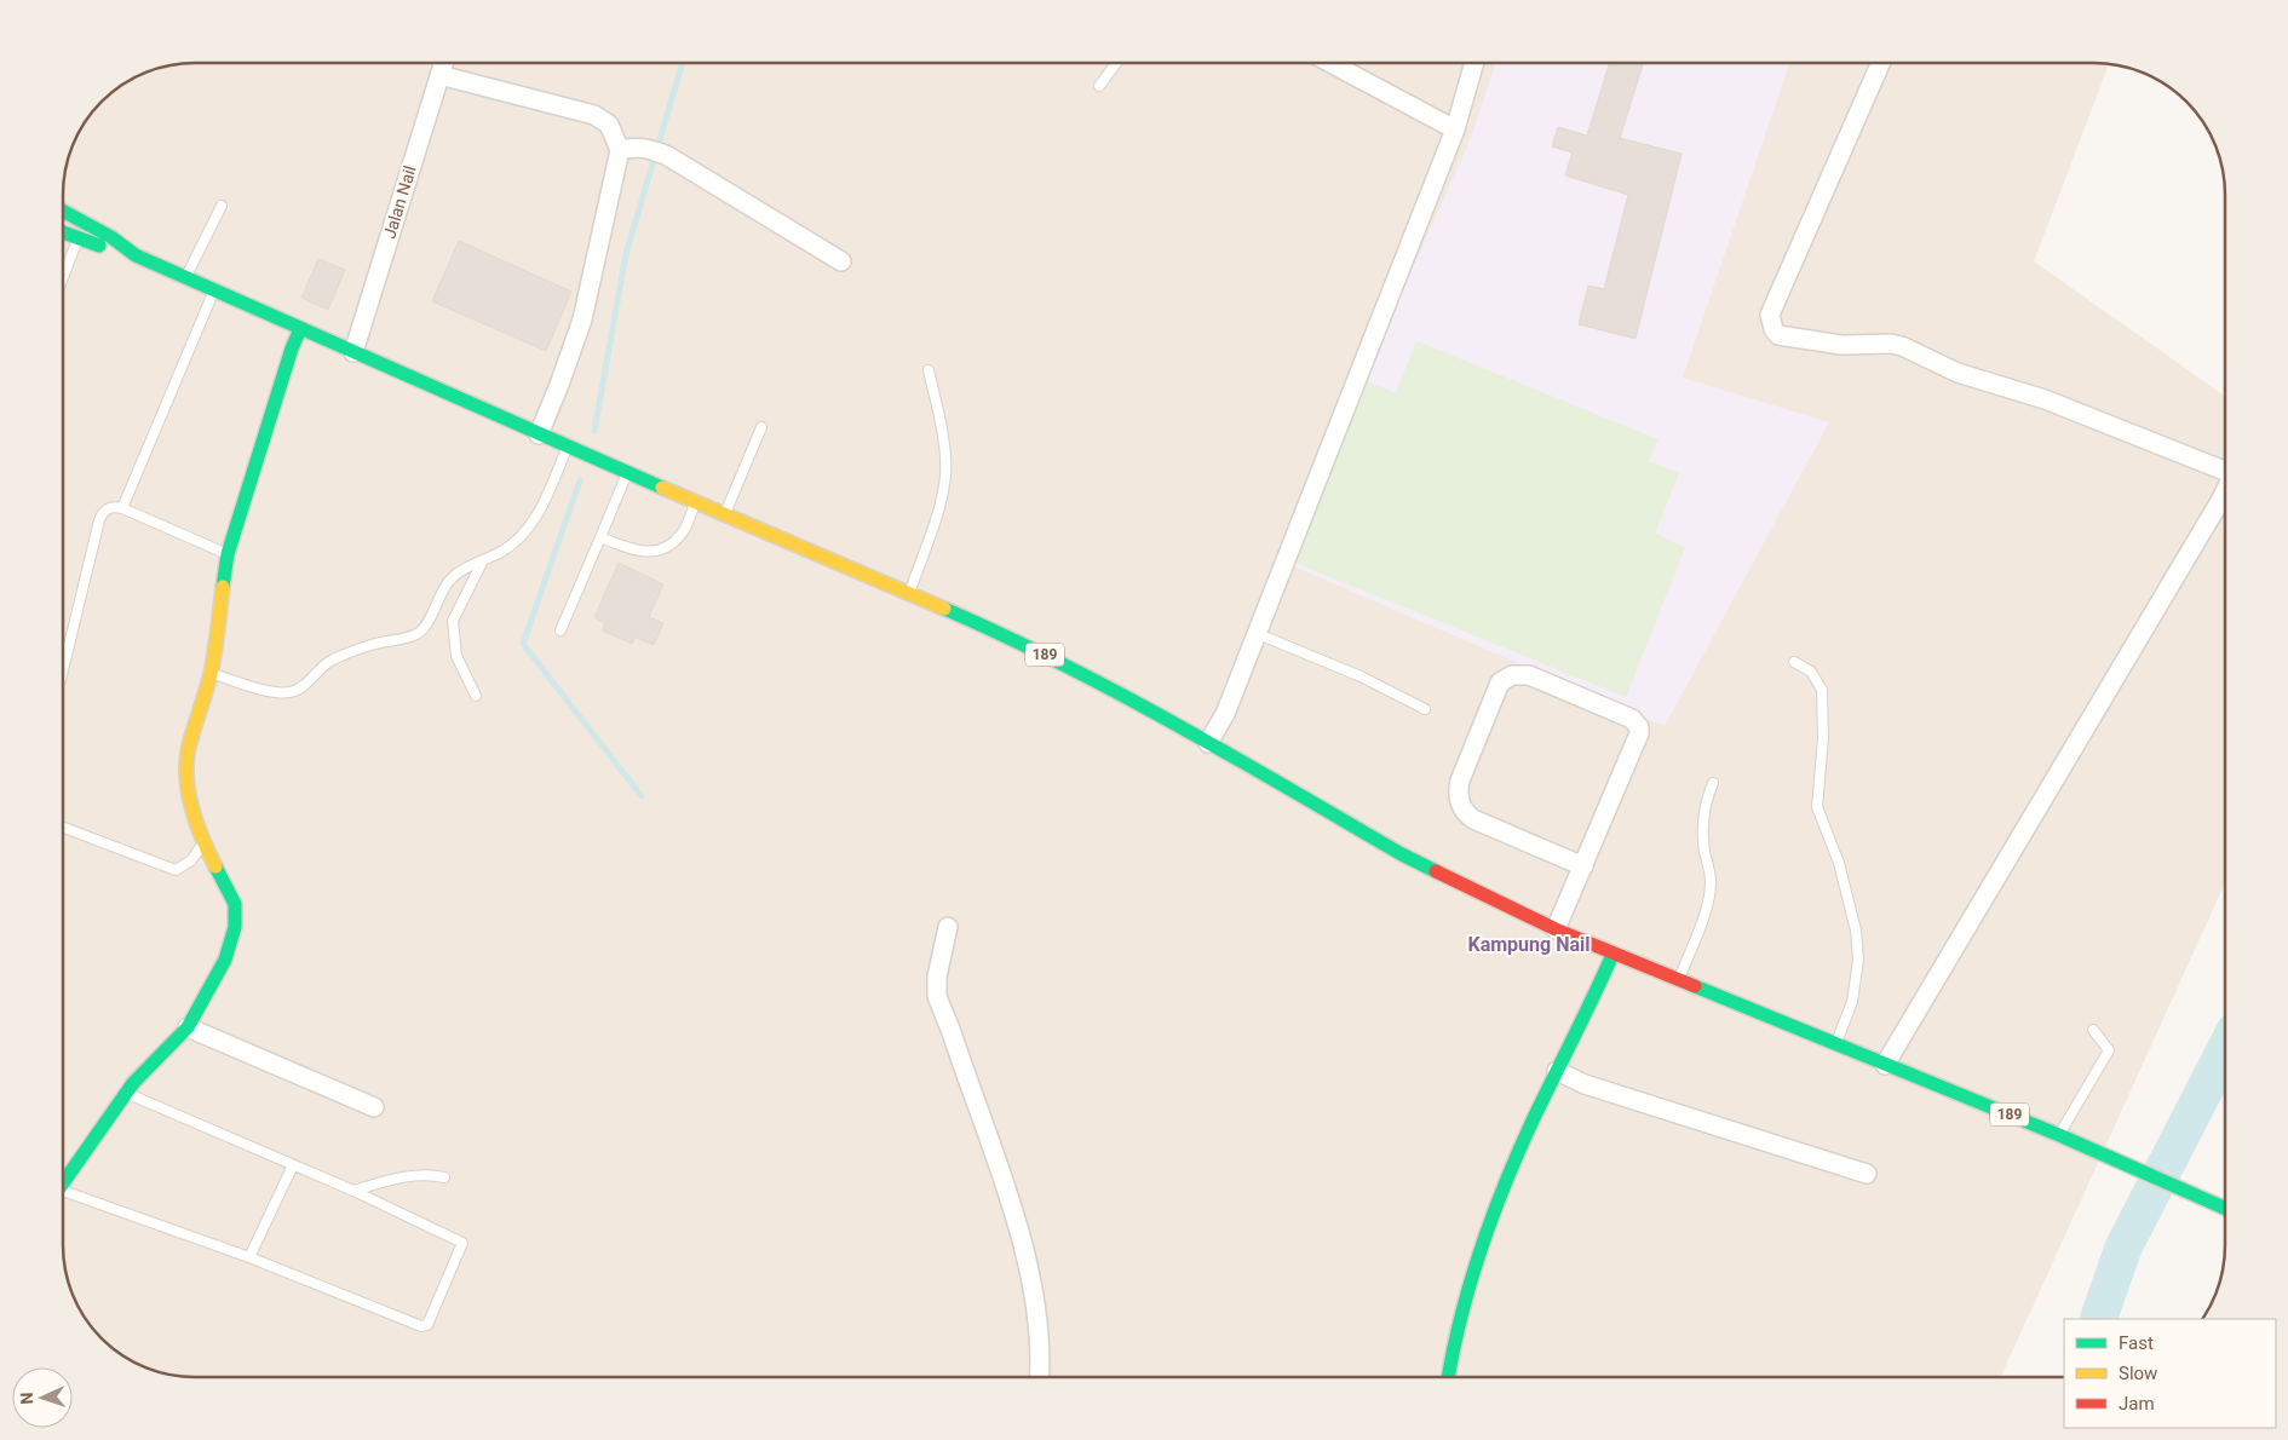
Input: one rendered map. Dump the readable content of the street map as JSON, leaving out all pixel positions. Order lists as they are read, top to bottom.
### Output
{
  "streets": {
    "main road": ["189"],
    "street": ["Jalan Nail"]
  },
  "crossings": [
    ["Jalan Nail", "189"]
  ],
  "districts": ["Kampung Nail"],
  "legend": ["Fast", "Slow", "Jam"],
  "north": "left"
}
